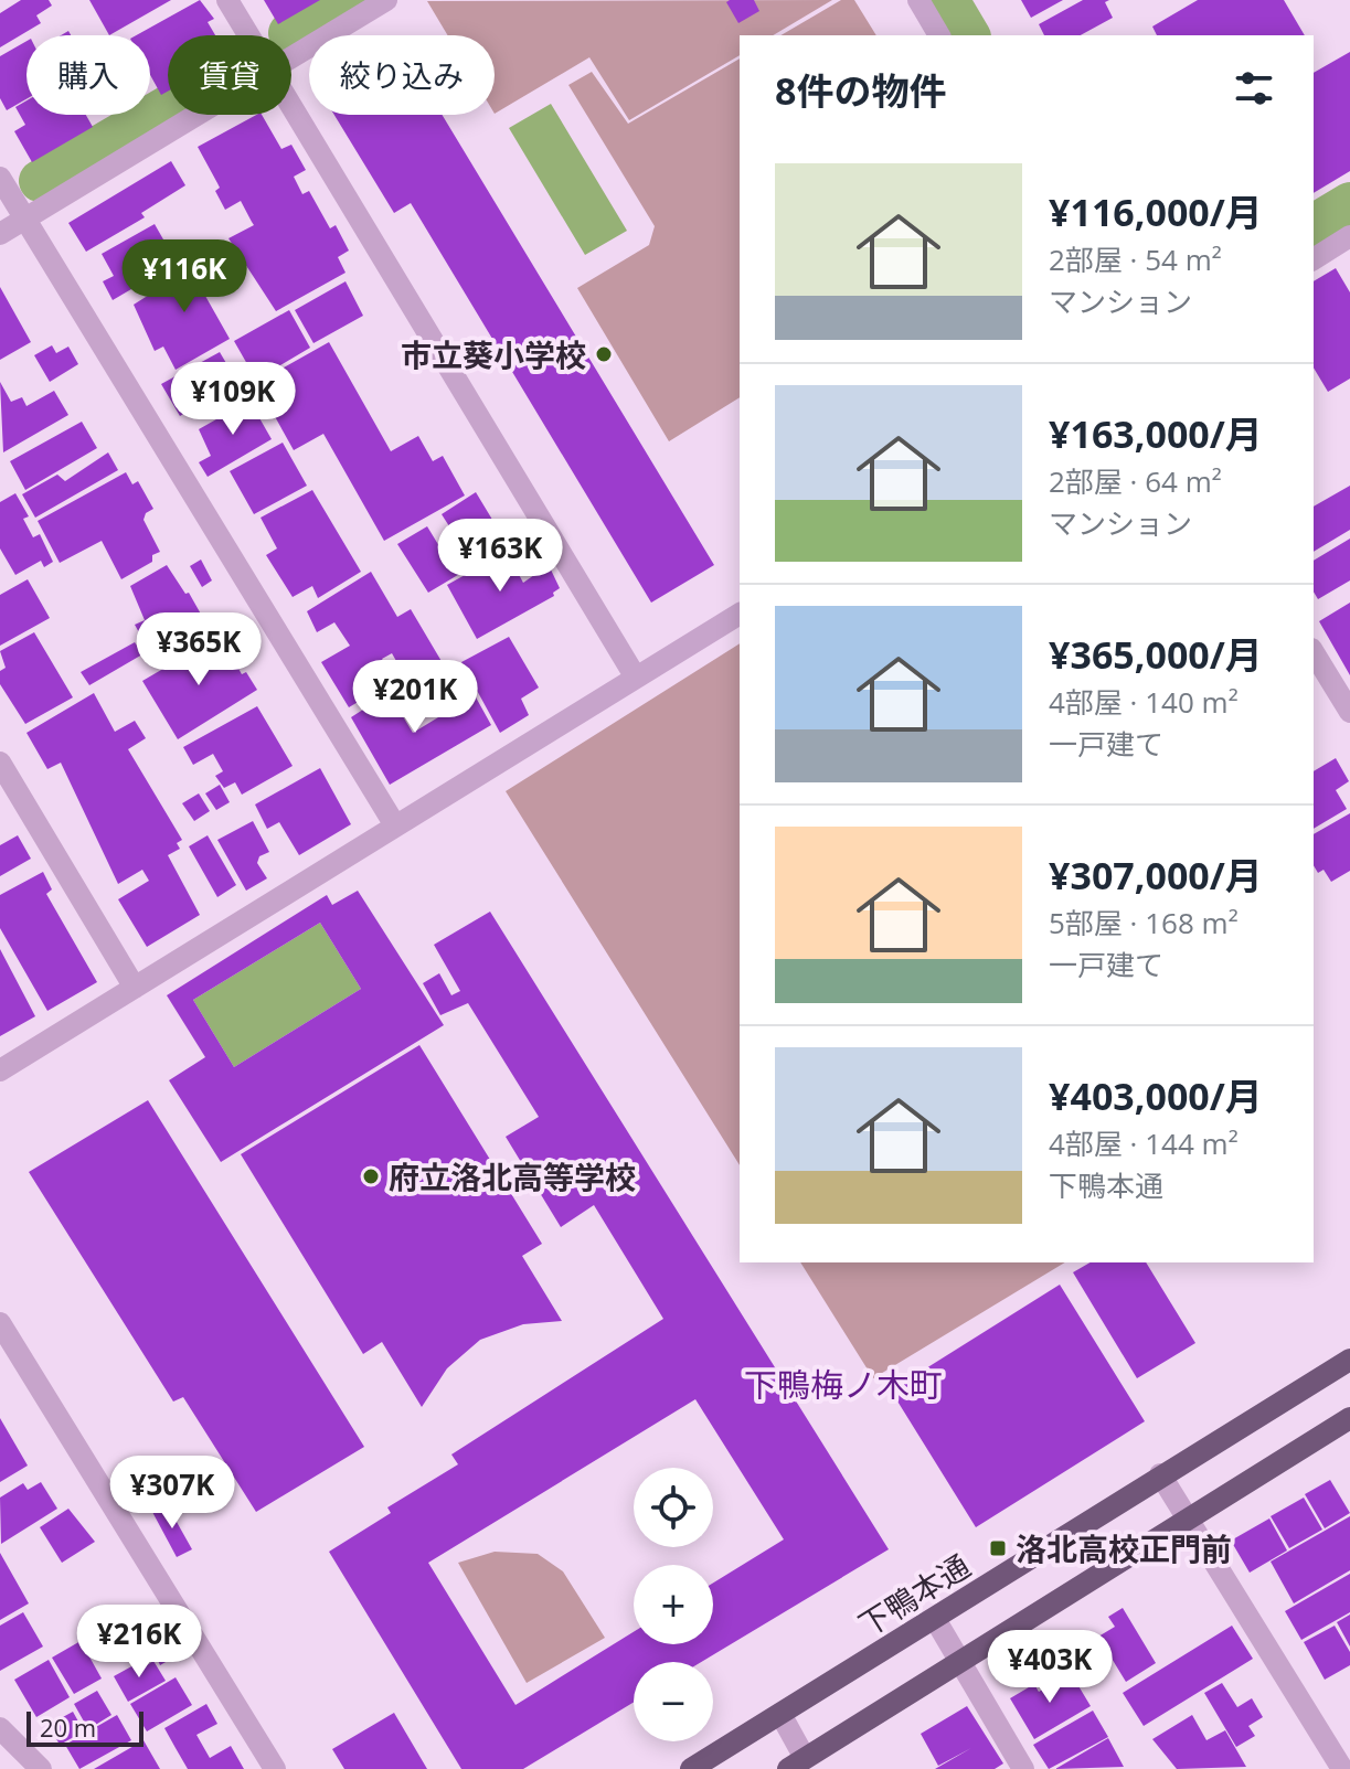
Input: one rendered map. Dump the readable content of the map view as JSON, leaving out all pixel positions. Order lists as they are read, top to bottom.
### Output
{
  "streets": {
    "main road": ["下鴨本通"]
  },
  "districts": ["下鴨梅ノ木町"],
  "places": {
    "other": ["市立葵小学校", "府立洛北高等学校"],
    "transit": ["洛北高校正門前"]
  },
  "scale_bar": "20 m",
  "page": {
    "chip": ["購入", "賃貸", "絞り込み"],
    "heading": "8件の物件",
    "list": [
      {
        "name": "¥116,000/月",
        "note": "2部屋 · 54 m² · マンション"
      },
      {
        "name": "¥163,000/月",
        "note": "2部屋 · 64 m² · マンション"
      },
      {
        "name": "¥365,000/月",
        "note": "4部屋 · 140 m² · 一戸建て"
      },
      {
        "name": "¥307,000/月",
        "note": "5部屋 · 168 m² · 一戸建て"
      },
      {
        "name": "¥403,000/月",
        "note": "4部屋 · 144 m² · 下鴨本通"
      }
    ],
    "price": [
      "¥116K",
      "¥109K",
      "¥163K",
      "¥365K",
      "¥201K",
      "¥307K",
      "¥216K",
      "¥403K"
    ],
    "map_buttons": ["+", "−"],
    "scale": "20 m"
  }
}
